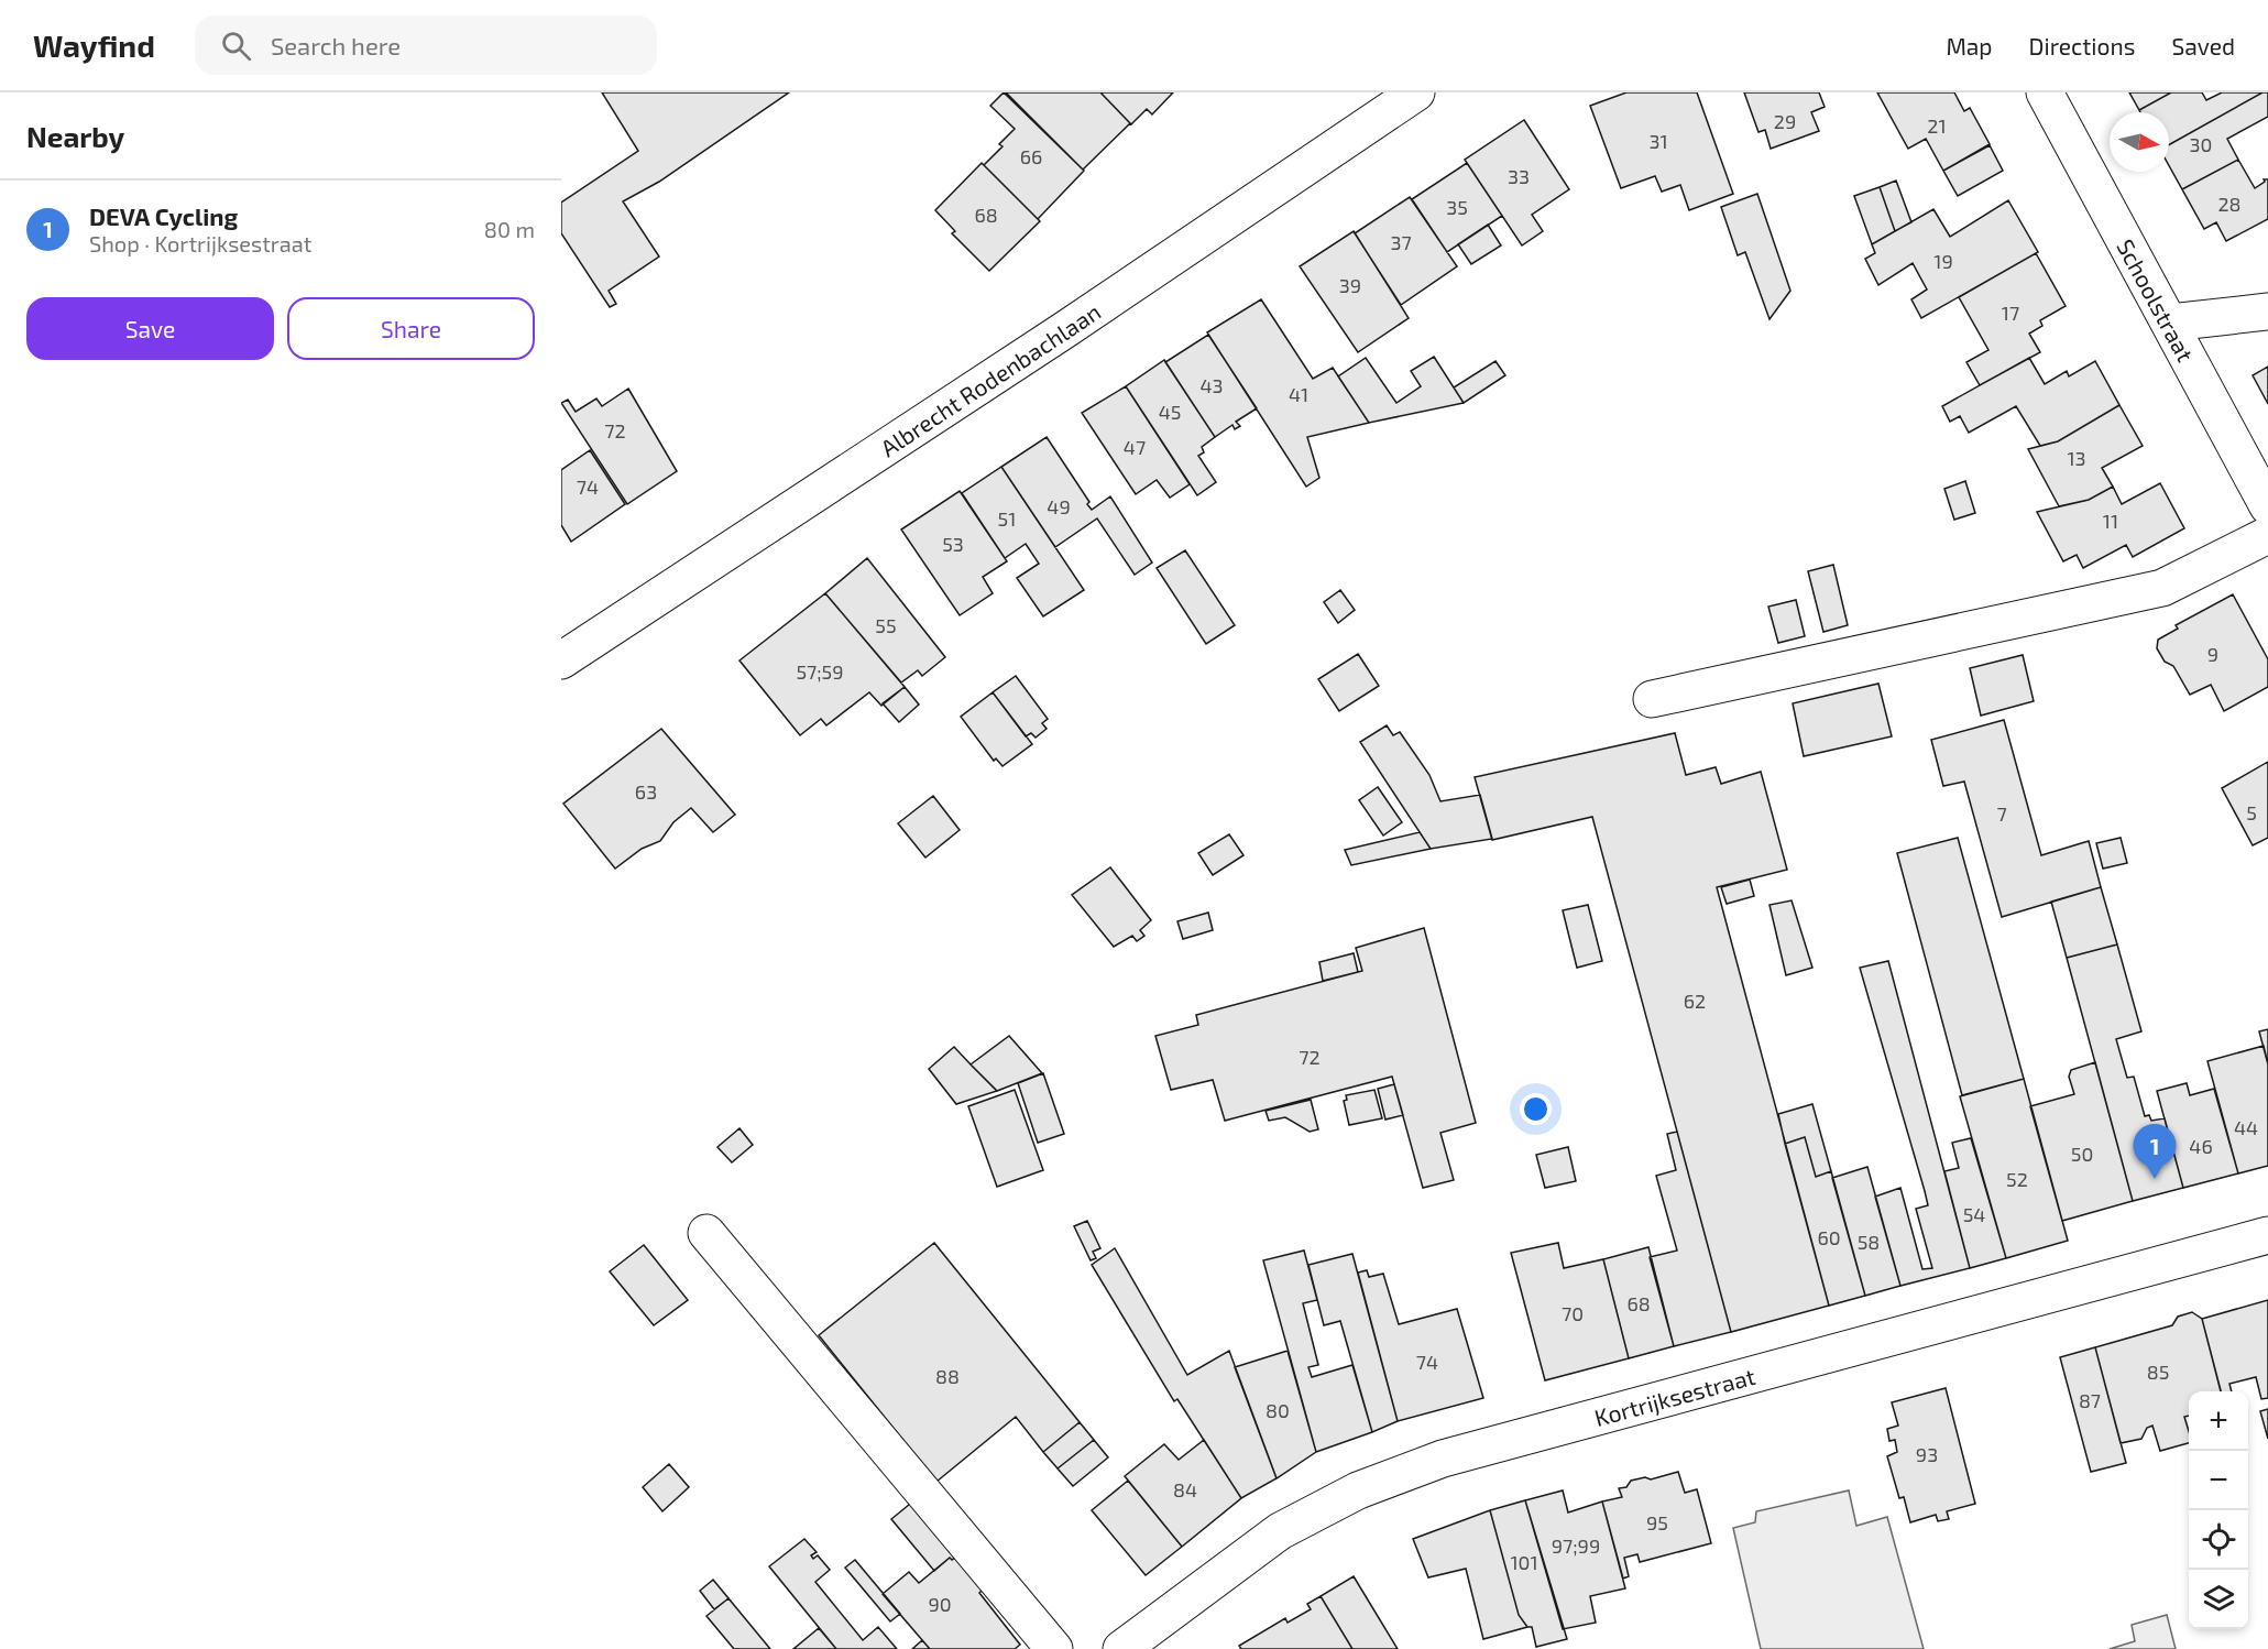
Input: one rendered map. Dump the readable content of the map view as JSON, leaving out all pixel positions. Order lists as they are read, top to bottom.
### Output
{
  "streets": {
    "street": ["Schoolstraat", "Albrecht Rodenbachlaan", "Kortrijksestraat"]
  },
  "house_numbers": [
    "29",
    "21",
    "31",
    "30",
    "66",
    "33",
    "28",
    "35",
    "68",
    "37",
    "19",
    "39",
    "17",
    "43",
    "41",
    "45",
    "72",
    "47",
    "13",
    "74",
    "49",
    "51",
    "11",
    "53",
    "55",
    "9",
    "57;59",
    "63",
    "5",
    "7",
    "62",
    "72",
    "44",
    "46",
    "50",
    "52",
    "54",
    "60",
    "58",
    "68",
    "70",
    "74",
    "85",
    "88",
    "87",
    "80",
    "93",
    "84",
    "95",
    "97;99",
    "101",
    "90"
  ],
  "north": "right",
  "page": {
    "header": "Wayfind",
    "search": "Search here",
    "nav": ["Map", "Directions", "Saved"],
    "heading": "Nearby",
    "list": [
      {
        "mark": "1",
        "name": "DEVA Cycling",
        "note": "Shop · Kortrijksestraat",
        "value": "80 m"
      }
    ],
    "buttons": ["Save", "Share"],
    "pins": "1",
    "map_buttons": ["+", "−"]
  }
}
